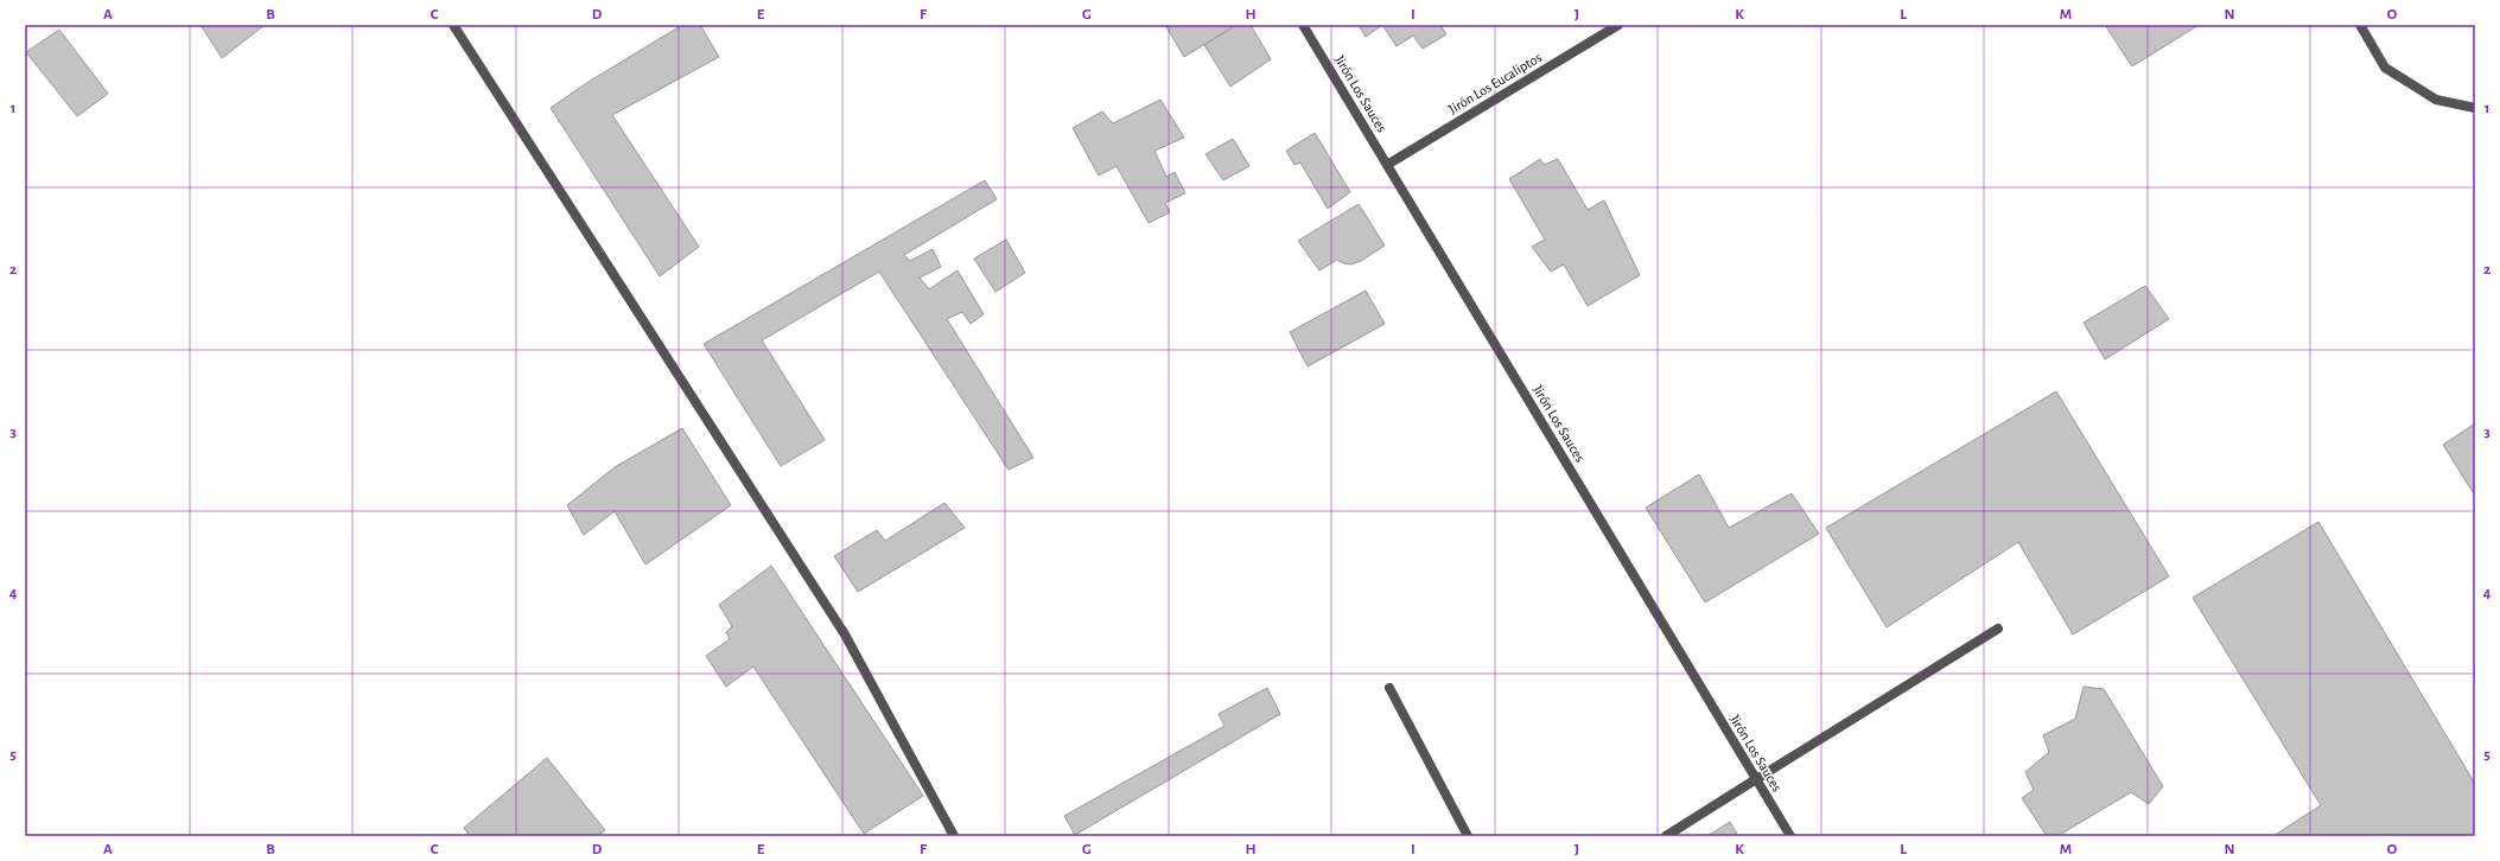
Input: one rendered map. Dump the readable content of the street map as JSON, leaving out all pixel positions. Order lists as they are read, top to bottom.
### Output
{
  "streets": {
    "street": ["Jirón Los Eucaliptos", "Jirón Los Sauces"]
  },
  "crossings": [
    ["Jirón Los Eucaliptos", "Jirón Los Sauces"]
  ],
  "grid": {
    "columns": [
      "A",
      "B",
      "C",
      "D",
      "E",
      "F",
      "G",
      "H",
      "I",
      "J",
      "K",
      "L",
      "M",
      "N",
      "O"
    ],
    "rows": [
      "1",
      "2",
      "3",
      "4",
      "5"
    ]
  }
}
